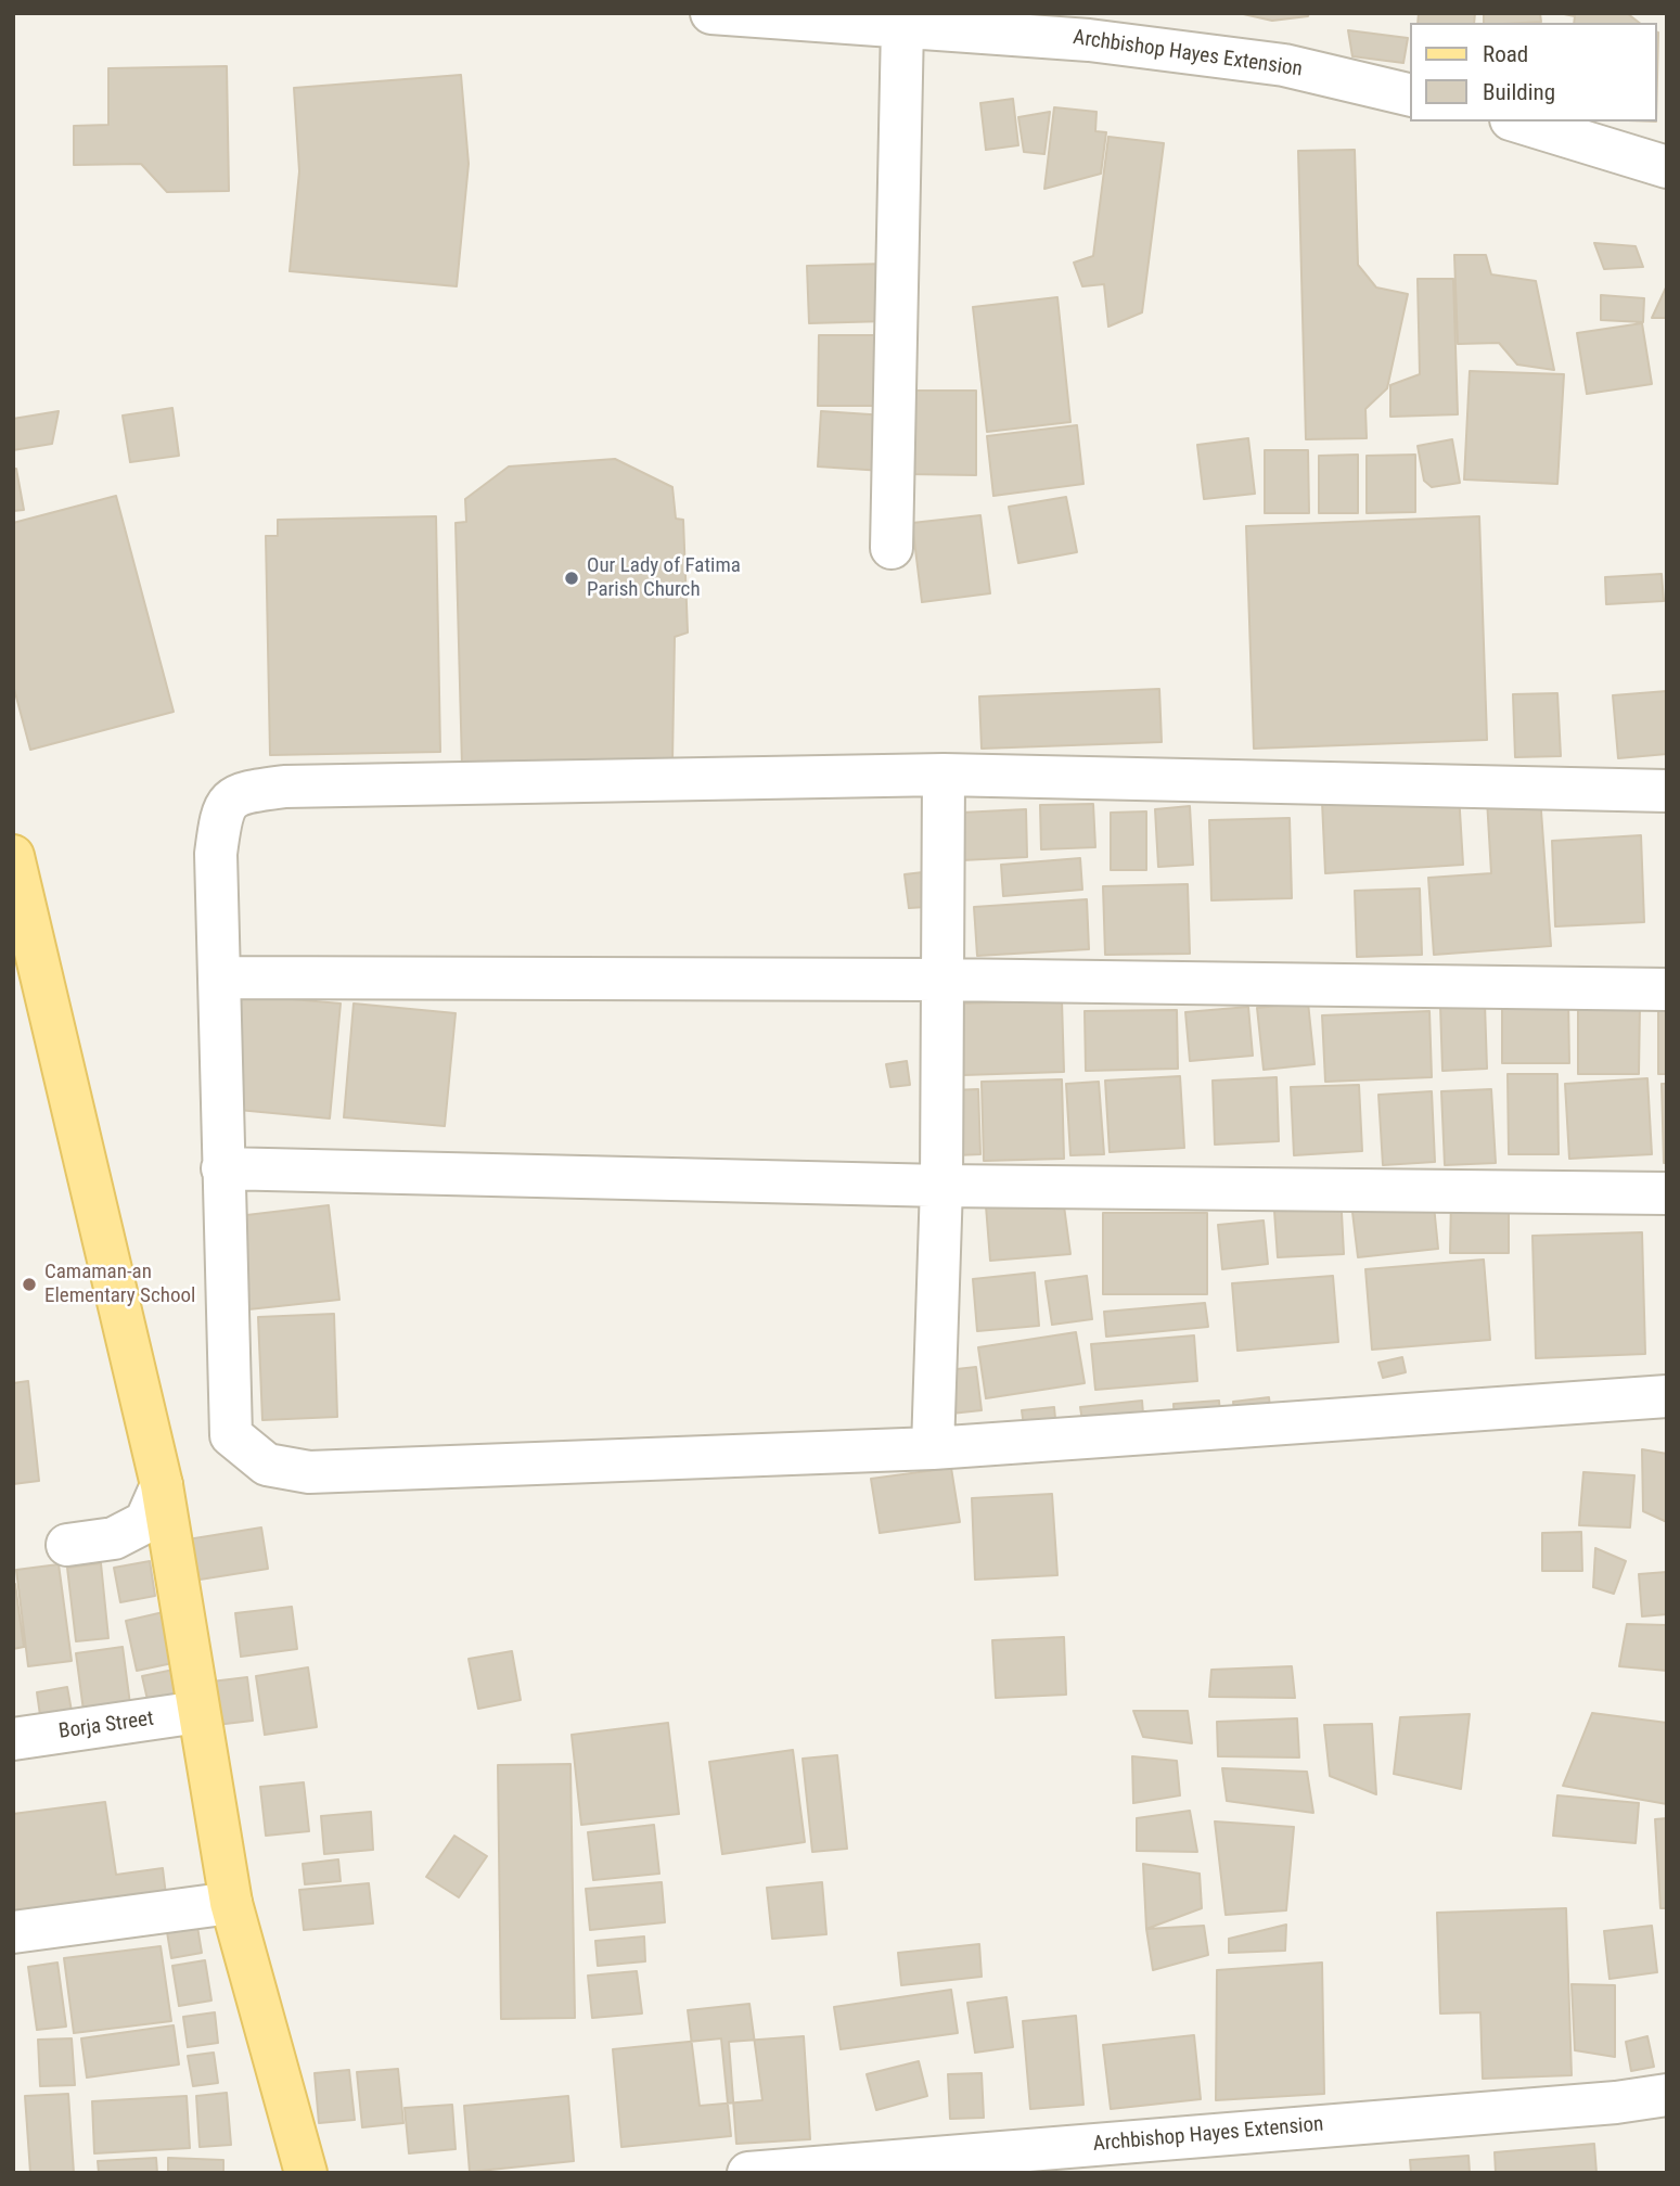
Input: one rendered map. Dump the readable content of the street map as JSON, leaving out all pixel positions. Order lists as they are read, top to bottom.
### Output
{
  "streets": {
    "street": ["Archbishop Hayes Extension", "Borja Street"]
  },
  "places": ["Our Lady of Fatima Parish Church", "Camaman-an Elementary School"],
  "legend": ["Road", "Building"]
}
